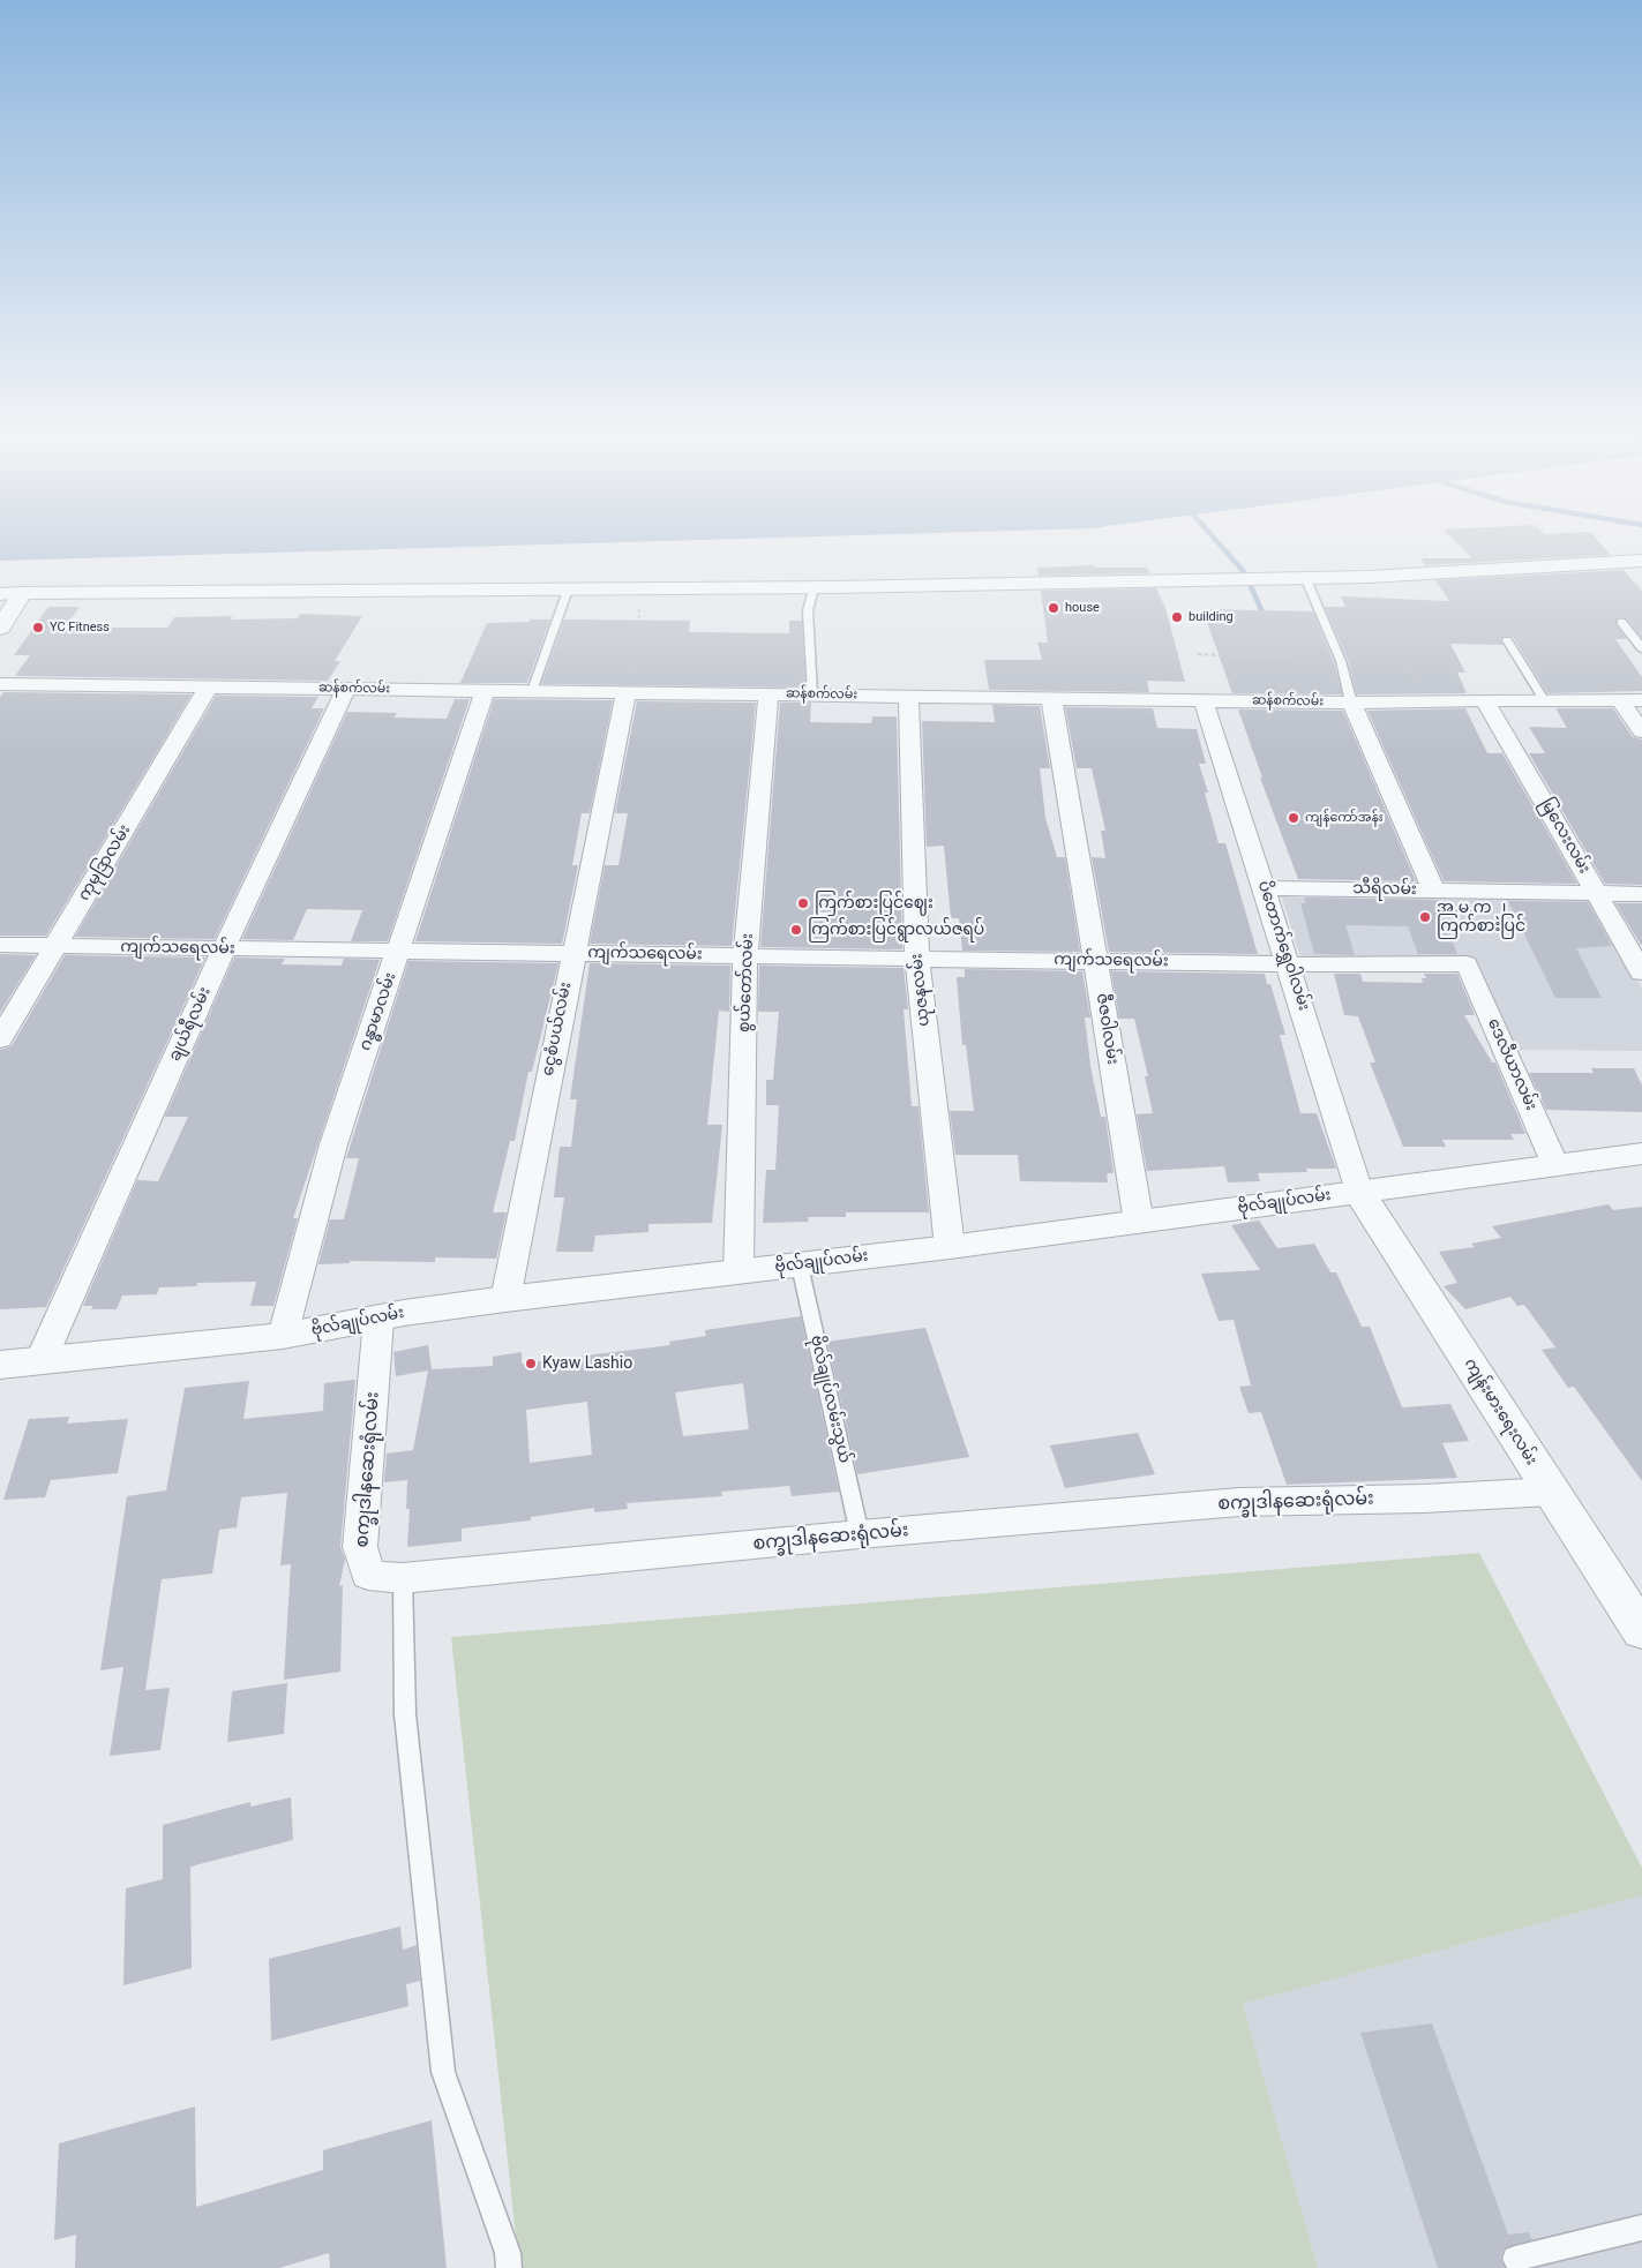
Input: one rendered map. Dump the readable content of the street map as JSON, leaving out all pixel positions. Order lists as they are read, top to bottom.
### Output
{
  "streets": {
    "street": [
      "ဆန်စက်လမ်း",
      "မြလေးလမ်း",
      "ကုမုဒြာလမ်း",
      "သီရိလမ်း",
      "ပိတောက်ရွှေဝါလမ်း",
      "ကျက်သရေလမ်း",
      "စွယ်တော်လမ်း",
      "ယုဇနလမ်း",
      "ဂန္ဓာမာလမ်း",
      "ချယ်ရီလမ်း",
      "ငွေစံပယ်လမ်း",
      "ဇီဇဝါလမ်း",
      "ဒေလီယာလမ်း",
      "ဗိုလ်ချုပ်လမ်း",
      "ကျန်းမားရေးလမ်း",
      "စက္ခုဒါနဆေးရုံလမ်း"
    ],
    "lane": ["ဗိုလ်ချုပ်လမ်းသွယ်"]
  },
  "crossings": [
    ["ဆန်စက်လမ်း", "မြလေးလမ်း"],
    ["ဆန်စက်လမ်း", "ကုမုဒြာလမ်း"],
    ["ဆန်စက်လမ်း", "ပိတောက်ရွှေဝါလမ်း"],
    ["ဆန်စက်လမ်း", "စွယ်တော်လမ်း"],
    ["ဆန်စက်လမ်း", "ယုဇနလမ်း"],
    ["ဆန်စက်လမ်း", "ဂန္ဓာမာလမ်း"],
    ["ဆန်စက်လမ်း", "ချယ်ရီလမ်း"],
    ["ဆန်စက်လမ်း", "ငွေစံပယ်လမ်း"],
    ["ဆန်စက်လမ်း", "ဇီဇဝါလမ်း"],
    ["မြလေးလမ်း", "သီရိလမ်း"],
    ["ကုမုဒြာလမ်း", "ကျက်သရေလမ်း"],
    ["သီရိလမ်း", "ပိတောက်ရွှေဝါလမ်း"],
    ["ပိတောက်ရွှေဝါလမ်း", "ကျက်သရေလမ်း"],
    ["ပိတောက်ရွှေဝါလမ်း", "ဒေလီယာလမ်း"],
    ["ပိတောက်ရွှေဝါလမ်း", "ဗိုလ်ချုပ်လမ်း"],
    ["ပိတောက်ရွှေဝါလမ်း", "ကျန်းမားရေးလမ်း"],
    ["ကျက်သရေလမ်း", "စွယ်တော်လမ်း"],
    ["ကျက်သရေလမ်း", "ယုဇနလမ်း"],
    ["ကျက်သရေလမ်း", "ဂန္ဓာမာလမ်း"],
    ["ကျက်သရေလမ်း", "ချယ်ရီလမ်း"],
    ["ကျက်သရေလမ်း", "ငွေစံပယ်လမ်း"],
    ["ကျက်သရေလမ်း", "ဇီဇဝါလမ်း"],
    ["ကျက်သရေလမ်း", "ဒေလီယာလမ်း"],
    ["စွယ်တော်လမ်း", "ဗိုလ်ချုပ်လမ်း"],
    ["ယုဇနလမ်း", "ဗိုလ်ချုပ်လမ်း"],
    ["ဂန္ဓာမာလမ်း", "ဗိုလ်ချုပ်လမ်း"],
    ["ချယ်ရီလမ်း", "ဗိုလ်ချုပ်လမ်း"],
    ["ငွေစံပယ်လမ်း", "ဗိုလ်ချုပ်လမ်း"],
    ["ဇီဇဝါလမ်း", "ဗိုလ်ချုပ်လမ်း"],
    ["ဒေလီယာလမ်း", "ဗိုလ်ချုပ်လမ်း"],
    ["ဗိုလ်ချုပ်လမ်း", "ဗိုလ်ချုပ်လမ်းသွယ်"],
    ["ဗိုလ်ချုပ်လမ်း", "ကျန်းမားရေးလမ်း"],
    ["ဗိုလ်ချုပ်လမ်း", "စက္ခုဒါနဆေးရုံလမ်း"],
    ["ဗိုလ်ချုပ်လမ်းသွယ်", "စက္ခုဒါနဆေးရုံလမ်း"],
    ["ကျန်းမားရေးလမ်း", "စက္ခုဒါနဆေးရုံလမ်း"]
  ],
  "places": [
    "house",
    "building",
    "YC Fitness",
    "ကျန်ကော်အန်း",
    "ကြက်စားပြင်ဈေး",
    "အ.မ.က ၂ ကြက်စားပြင်",
    "ကြက်စားပြင်ရွာလယ်ဇရပ်",
    "Kyaw Lashio"
  ]
}
